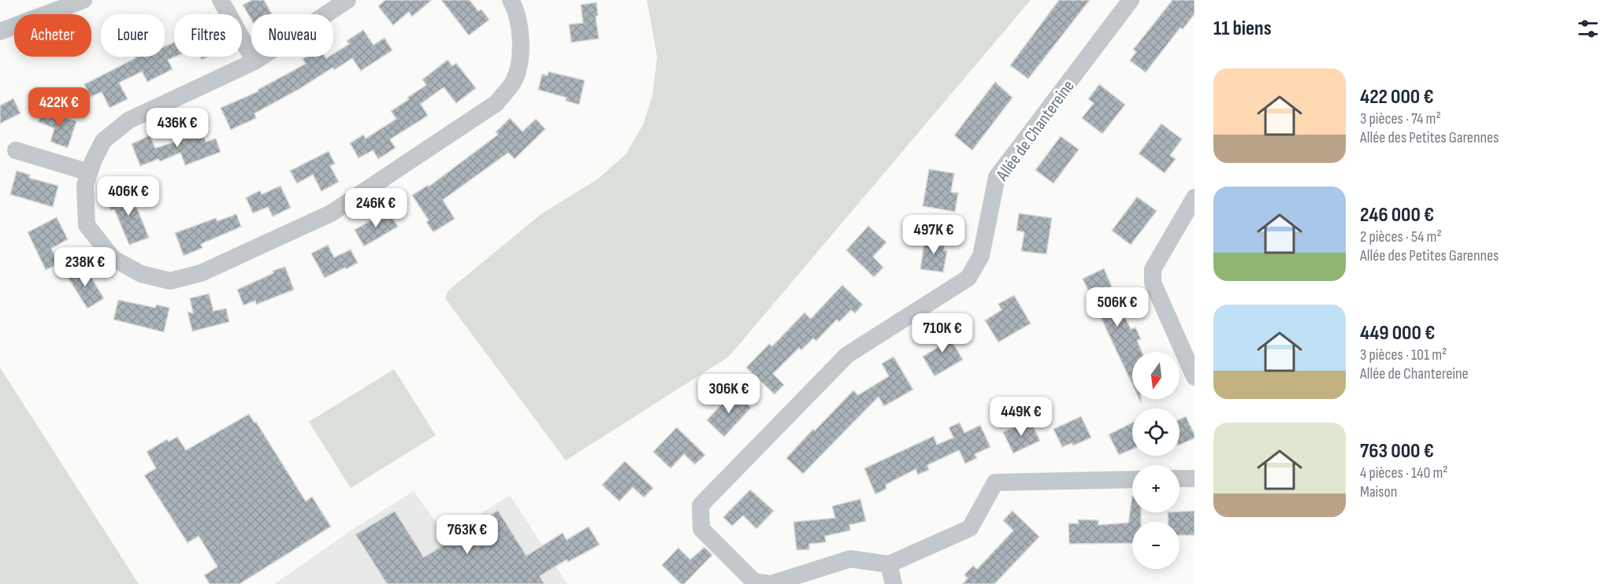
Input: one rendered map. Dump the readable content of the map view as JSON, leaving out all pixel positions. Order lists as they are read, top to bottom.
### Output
{
  "streets": {
    "street": ["Allée de Chantereine"]
  },
  "north": "bottom",
  "page": {
    "heading": "11 biens",
    "chip": [
      "Acheter",
      "Louer",
      "Filtres",
      "Nouveau"
    ],
    "list": [
      {
        "name": "422 000 €",
        "note": "3 pièces · 74 m² · Allée des Petites Garennes"
      },
      {
        "name": "246 000 €",
        "note": "2 pièces · 54 m² · Allée des Petites Garennes"
      },
      {
        "name": "449 000 €",
        "note": "3 pièces · 101 m² · Allée de Chantereine"
      },
      {
        "name": "763 000 €",
        "note": "4 pièces · 140 m² · Maison"
      }
    ],
    "price": [
      "422K €",
      "436K €",
      "406K €",
      "246K €",
      "497K €",
      "238K €",
      "506K €",
      "710K €",
      "306K €",
      "449K €",
      "763K €"
    ],
    "map_buttons": ["+", "−"]
  }
}
